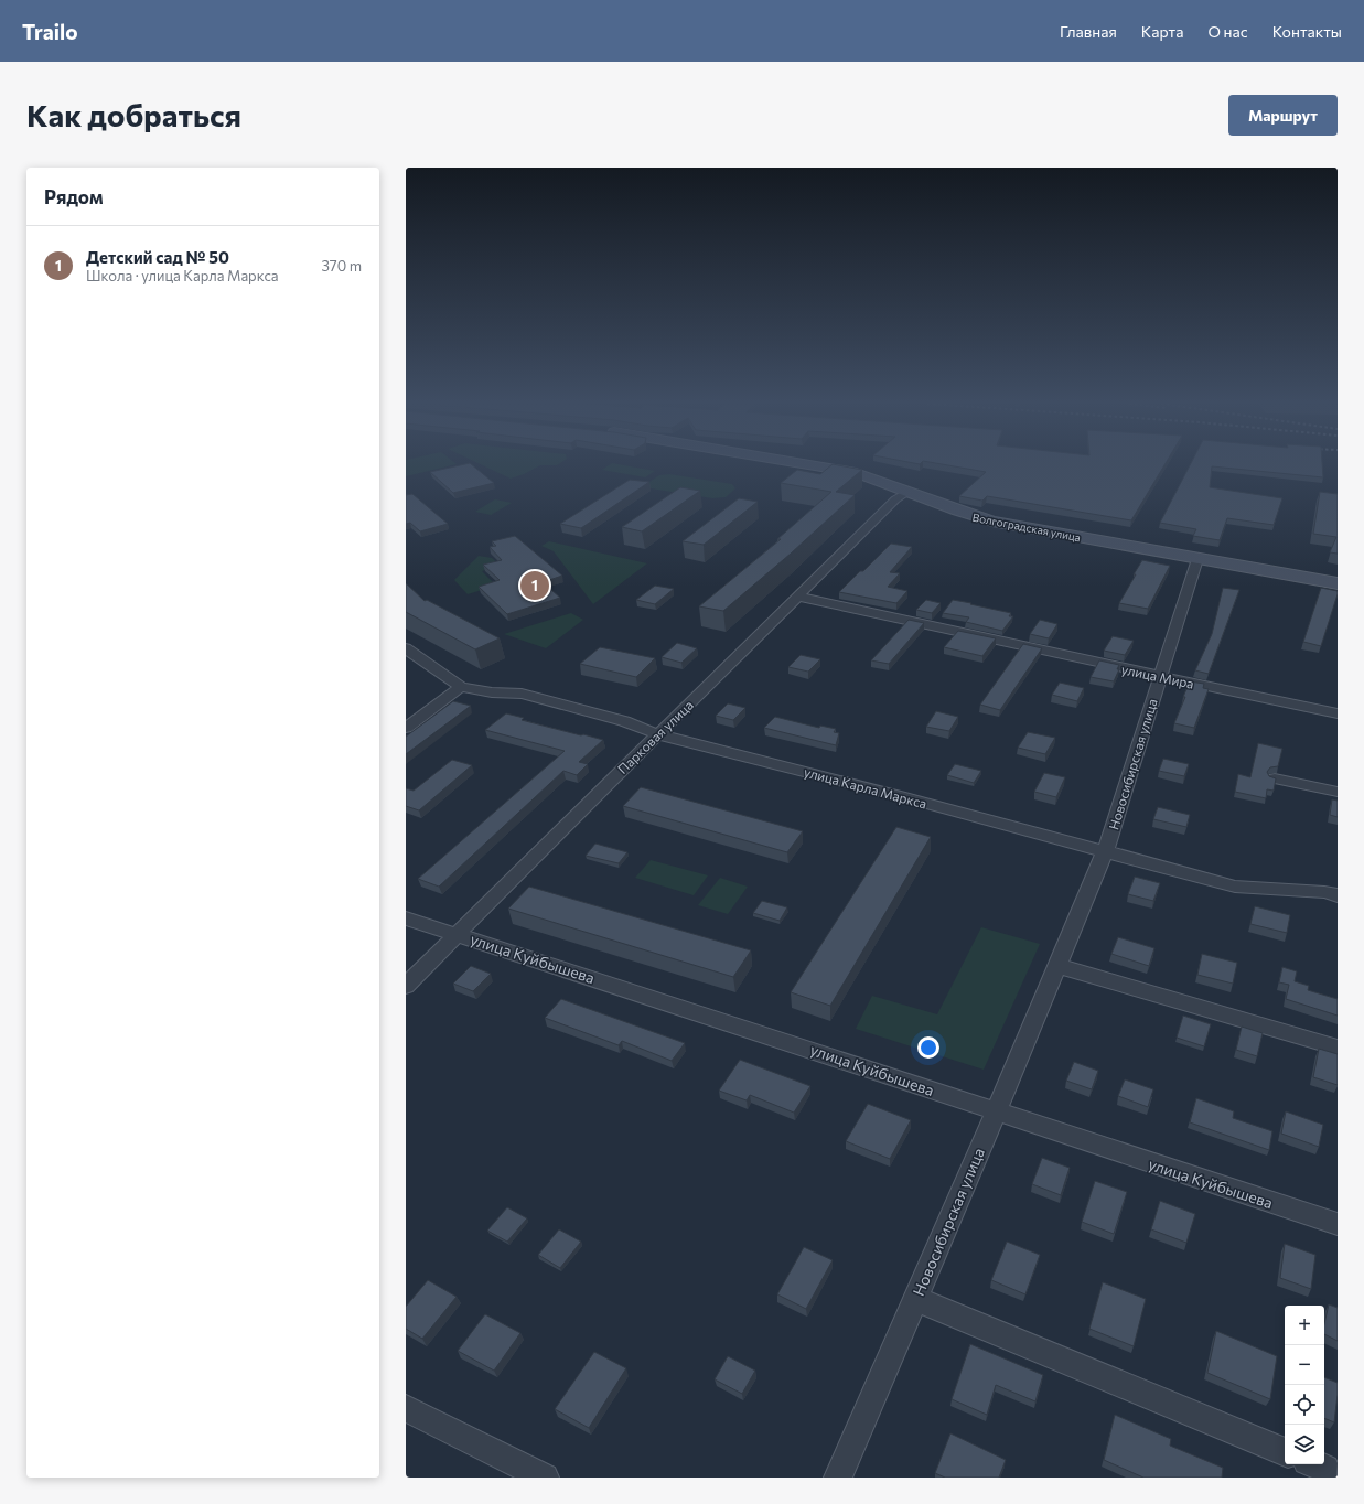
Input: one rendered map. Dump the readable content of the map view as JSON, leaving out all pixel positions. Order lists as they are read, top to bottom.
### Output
{
  "streets": {
    "street": [
      "Волгоградская улица",
      "улица Мира",
      "Парковая улица",
      "Новосибирская улица",
      "улица Карла Маркса",
      "улица Куйбышева"
    ]
  },
  "crossings": [
    ["Волгоградская улица", "Парковая улица"],
    ["Волгоградская улица", "Новосибирская улица"],
    ["улица Мира", "Парковая улица"],
    ["улица Мира", "Новосибирская улица"],
    ["Парковая улица", "улица Карла Маркса"],
    ["Парковая улица", "улица Куйбышева"],
    ["Новосибирская улица", "улица Карла Маркса"],
    ["Новосибирская улица", "улица Куйбышева"]
  ],
  "page": {
    "header": "Trailo",
    "nav": [
      "Главная",
      "Карта",
      "О нас",
      "Контакты"
    ],
    "buttons": "Маршрут",
    "title": "Как добраться",
    "heading": "Рядом",
    "list": [
      {
        "mark": "1",
        "name": "Детский сад № 50",
        "note": "Школа · улица Карла Маркса",
        "value": "370 m"
      }
    ],
    "pins": "1",
    "map_buttons": ["+", "−"]
  }
}
